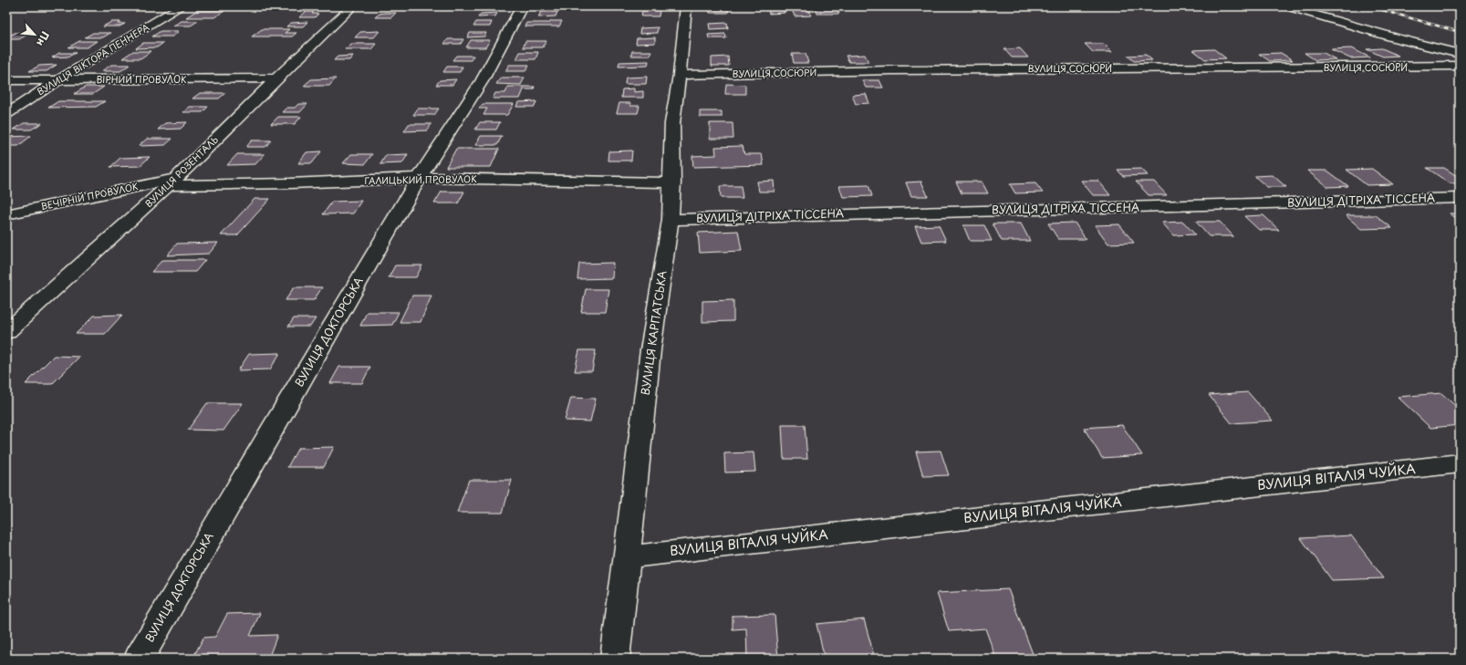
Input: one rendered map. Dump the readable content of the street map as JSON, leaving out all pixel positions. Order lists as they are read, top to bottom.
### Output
{
  "streets": {
    "street": [
      "ВУЛИЦЯ ВІКТОРА ПЕННЕРА",
      "ВУЛИЦЯ СОСЮРИ",
      "ВІРНИЙ ПРОВУЛОК",
      "ВУЛИЦЯ РОЗЕНТАЛЬ",
      "ГАЛИЦЬКИЙ ПРОВУЛОК",
      "ВЕЧІРНІЙ ПРОВУЛОК",
      "ВУЛИЦЯ ДІТРІХА ТІССЕНА",
      "ВУЛИЦЯ ДОКТОРСЬКА",
      "ВУЛИЦЯ КАРПАТСЬКА",
      "ВУЛИЦЯ ВІТАЛІЯ ЧУЙКА"
    ]
  },
  "crossings": [
    ["ВУЛИЦЯ ВІКТОРА ПЕННЕРА", "ВІРНИЙ ПРОВУЛОК"],
    ["ВУЛИЦЯ СОСЮРИ", "ВУЛИЦЯ КАРПАТСЬКА"],
    ["ВІРНИЙ ПРОВУЛОК", "ВУЛИЦЯ РОЗЕНТАЛЬ"],
    ["ВУЛИЦЯ РОЗЕНТАЛЬ", "ГАЛИЦЬКИЙ ПРОВУЛОК"],
    ["ВУЛИЦЯ РОЗЕНТАЛЬ", "ВЕЧІРНІЙ ПРОВУЛОК"],
    ["ГАЛИЦЬКИЙ ПРОВУЛОК", "ВЕЧІРНІЙ ПРОВУЛОК"],
    ["ГАЛИЦЬКИЙ ПРОВУЛОК", "ВУЛИЦЯ ДОКТОРСЬКА"],
    ["ГАЛИЦЬКИЙ ПРОВУЛОК", "ВУЛИЦЯ КАРПАТСЬКА"],
    ["ВУЛИЦЯ ДІТРІХА ТІССЕНА", "ВУЛИЦЯ КАРПАТСЬКА"],
    ["ВУЛИЦЯ КАРПАТСЬКА", "ВУЛИЦЯ ВІТАЛІЯ ЧУЙКА"]
  ],
  "north": "bottom right"
}
